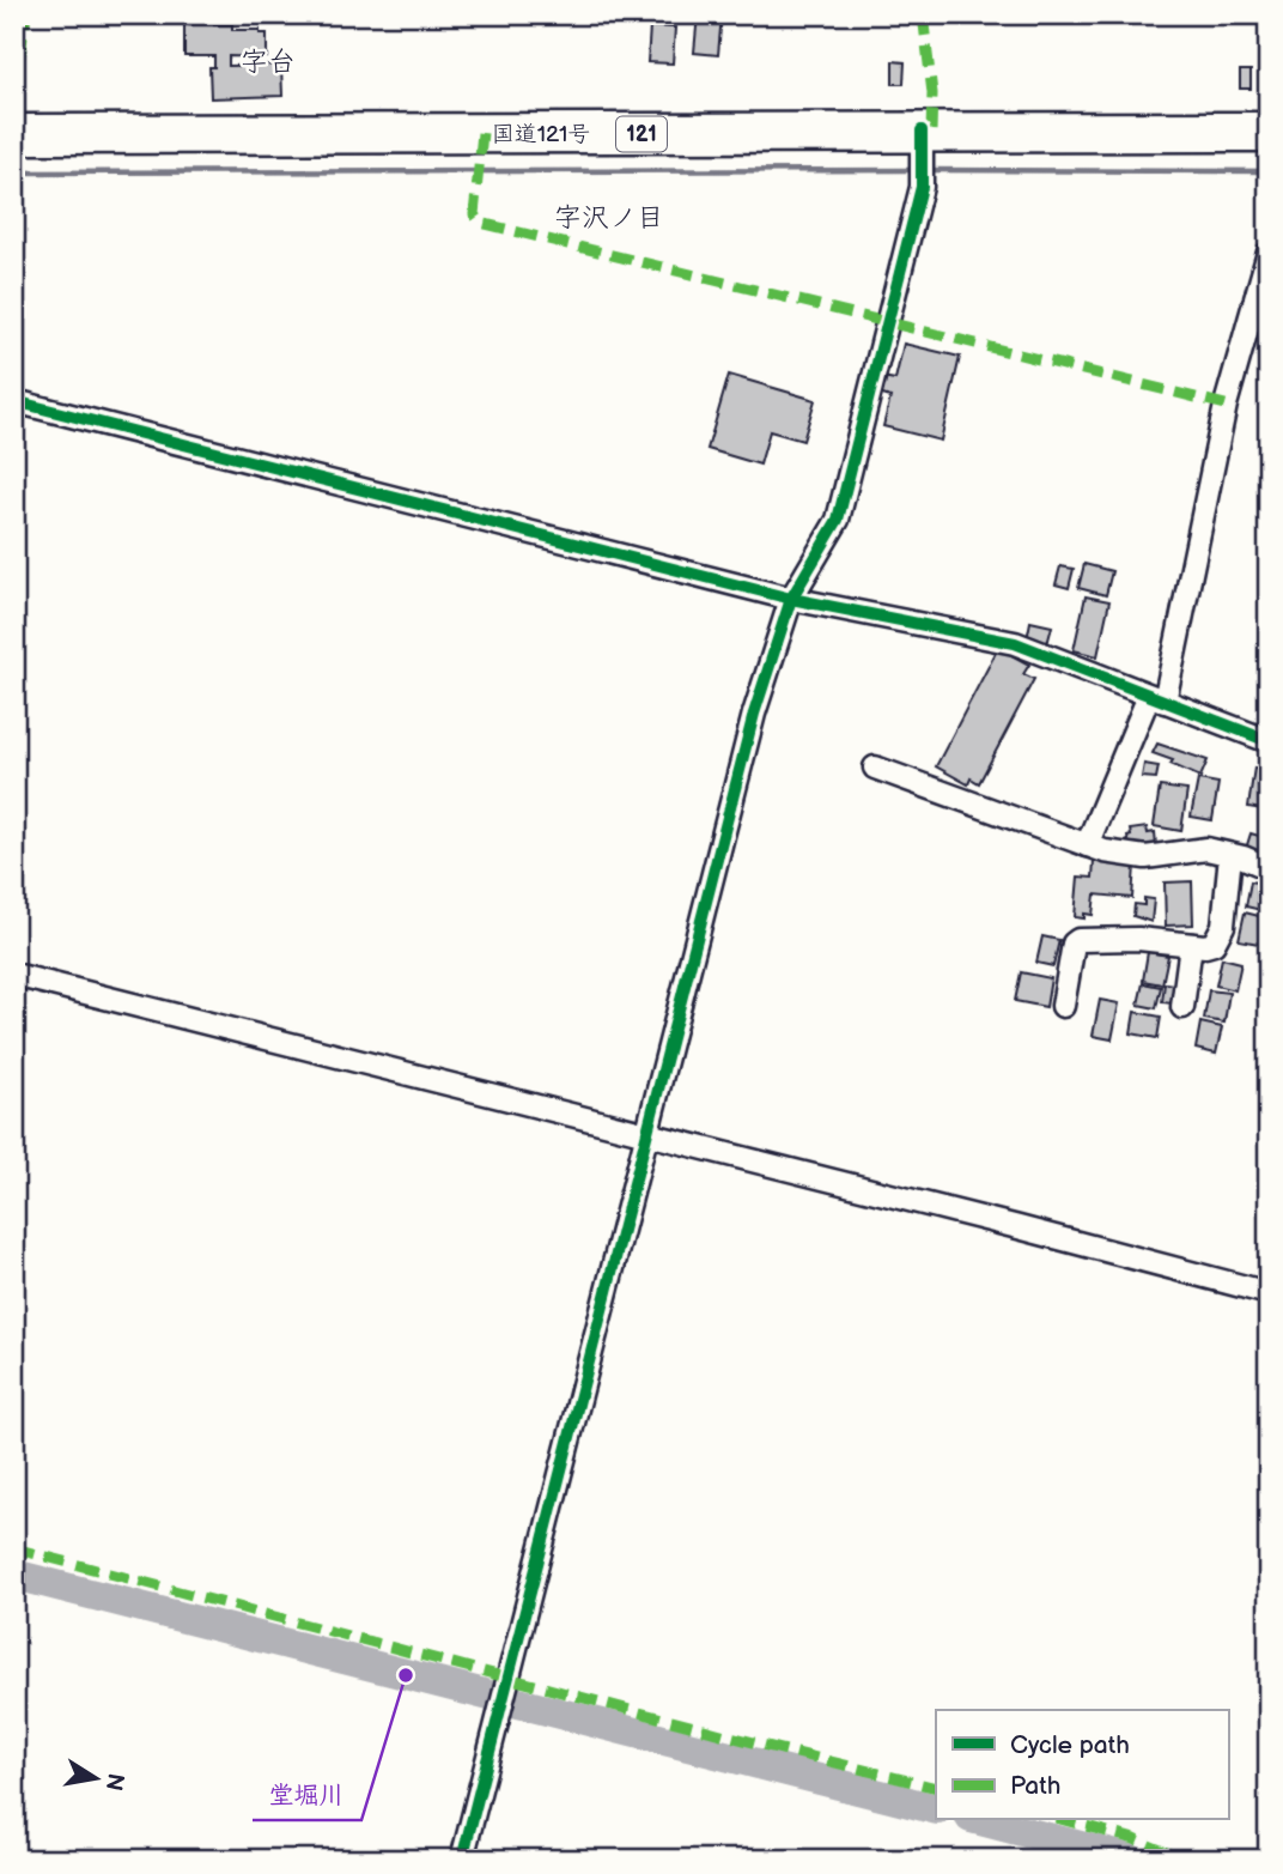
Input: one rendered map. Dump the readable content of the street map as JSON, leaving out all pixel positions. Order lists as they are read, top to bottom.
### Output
{
  "streets": {
    "highway": ["国道121号", "121"]
  },
  "districts": ["字台", "字沢ノ目"],
  "places": ["堂堀川"],
  "legend": ["Cycle path", "Path"],
  "north": "right"
}
